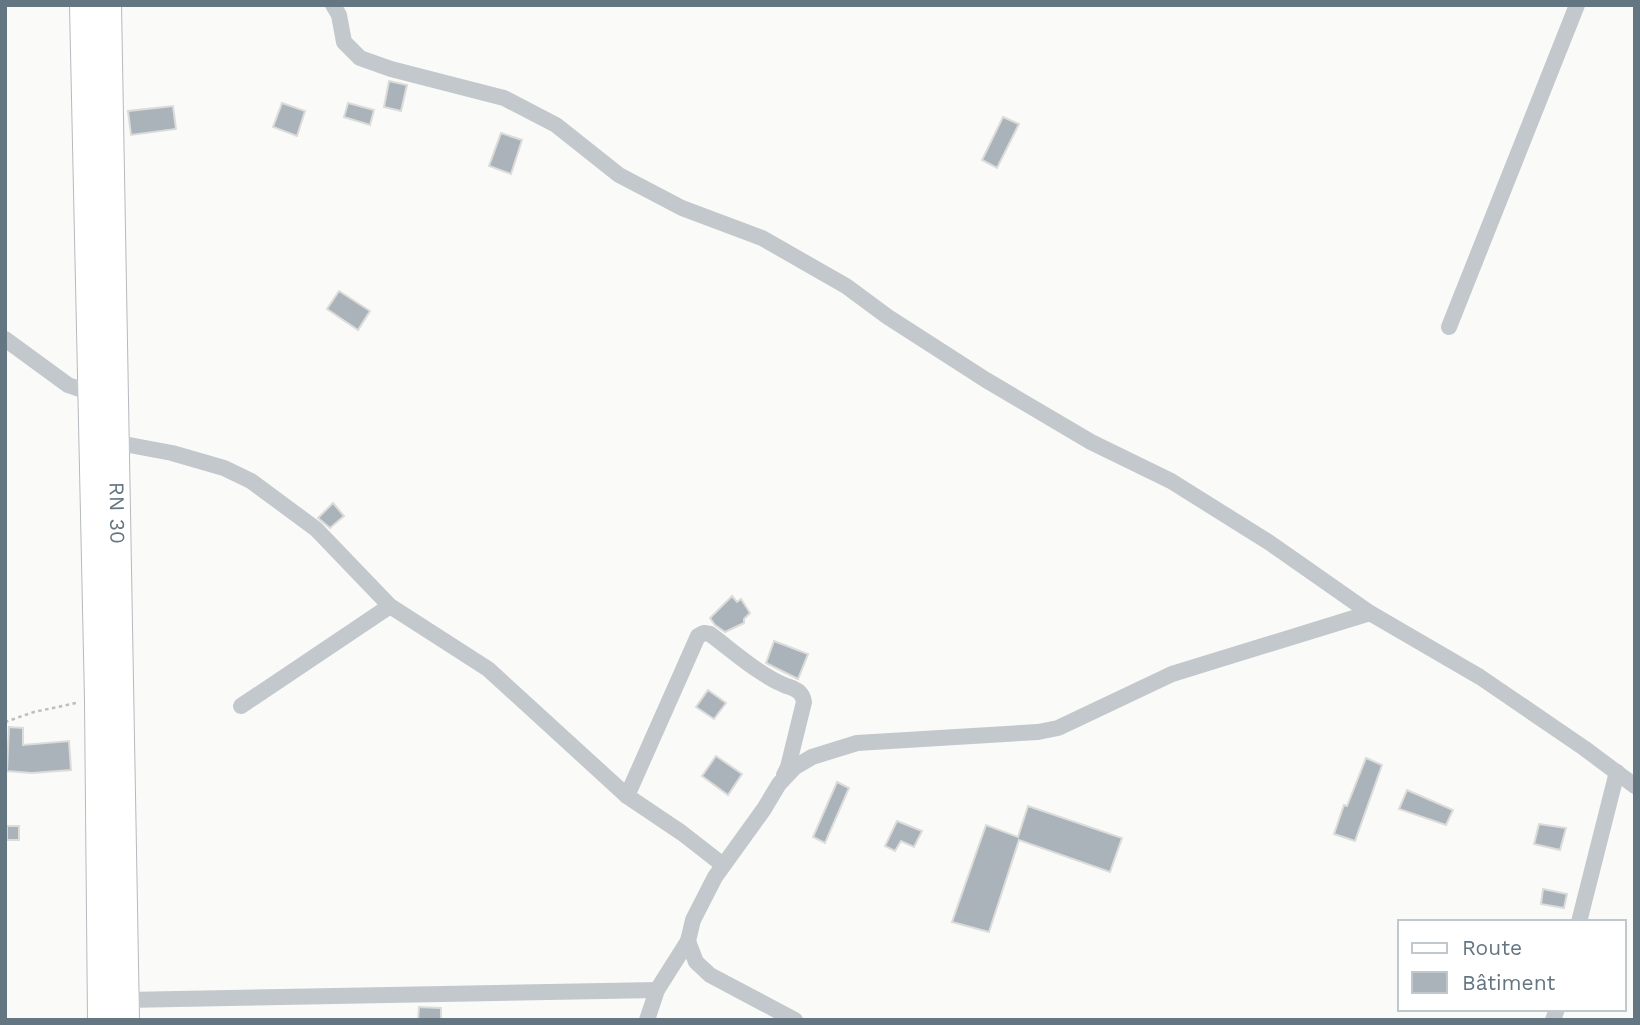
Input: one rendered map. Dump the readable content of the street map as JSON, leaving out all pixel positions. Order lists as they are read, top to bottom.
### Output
{
  "streets": {
    "main road": ["RN 30"]
  },
  "legend": ["Route", "Bâtiment"]
}
